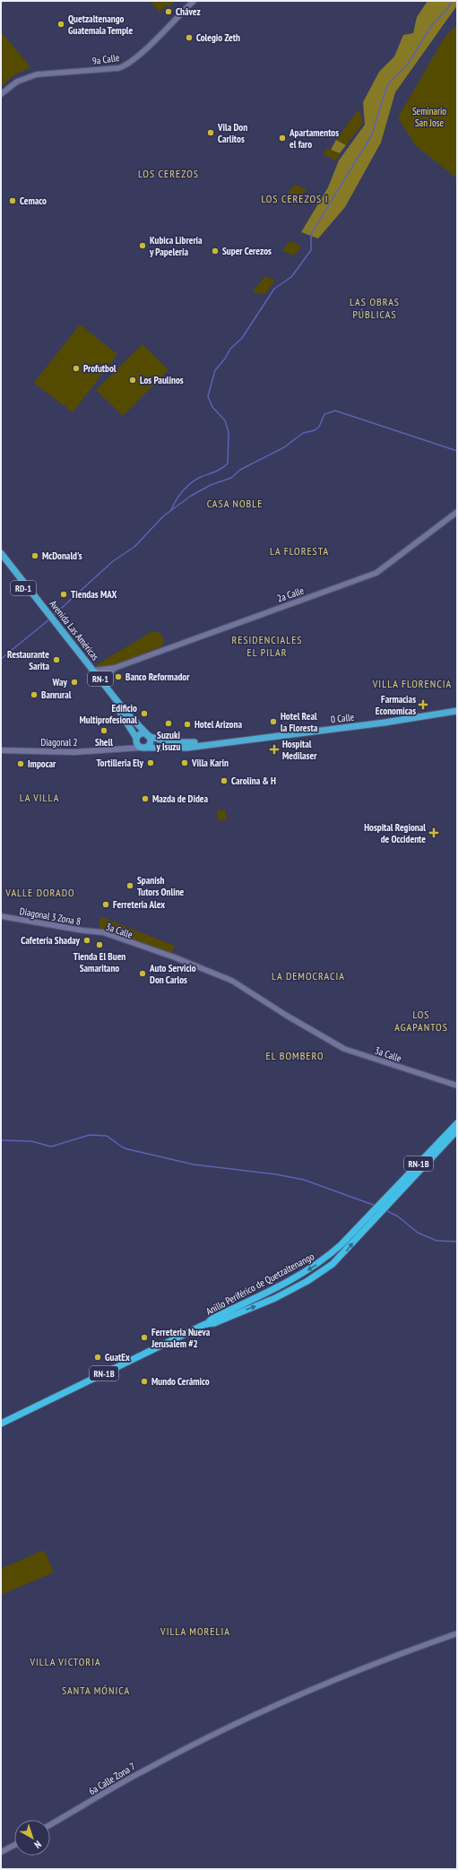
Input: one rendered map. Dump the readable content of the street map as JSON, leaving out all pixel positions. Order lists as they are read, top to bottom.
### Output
{
  "streets": {
    "highway": ["RN-1B", "Anillo Periférico de Quetzaltenango"],
    "main road": [
      "RD-1",
      "Avenida Las Américas",
      "RN-1",
      "0 Calle",
      "Diagonal 2"
    ],
    "street": [
      "9a Calle",
      "2a Calle",
      "Diagonal 3 Zona 8",
      "3a Calle",
      "6a Calle Zona 7"
    ]
  },
  "crossings": [
    ["2a Calle", "Avenida Las Américas"],
    ["Avenida Las Américas", "RN-1"],
    ["Avenida Las Américas", "0 Calle"],
    ["Avenida Las Américas", "Diagonal 2"],
    ["RN-1", "0 Calle"],
    ["RN-1", "Diagonal 2"],
    ["0 Calle", "Diagonal 2"],
    ["Diagonal 3 Zona 8", "3a Calle"]
  ],
  "districts": [
    "LOS CEREZOS",
    "LOS CEREZOS I",
    "LAS OBRAS PÚBLICAS",
    "CASA NOBLE",
    "LA FLORESTA",
    "RESIDENCIALES EL PILAR",
    "VILLA FLORENCIA",
    "LA VILLA",
    "VALLE DORADO",
    "LA DEMOCRACIA",
    "LOS AGAPANTOS",
    "EL BOMBERO",
    "VILLA MORELIA",
    "VILLA VICTORIA",
    "SANTA MÓNICA"
  ],
  "parks": ["Seminario San Jose"],
  "places": {
    "other": [
      "Chávez",
      "Quetzaltenango Guatemala Temple",
      "Colegio Zeth",
      "Vila Don Carlitos",
      "Apartamentos el faro",
      "Cemaco",
      "Kubica Librería y Papelería",
      "Super Cerezos",
      "Profutbol",
      "Los Paulinos",
      "McDonald's",
      "Tiendas MAX",
      "Restaurante Sarita",
      "Banco Reformador",
      "Way",
      "Banrural",
      "Edificio Multiprofesional",
      "Hotel Real la Floresta",
      "Suzuki y Isuzu",
      "Hotel Arizona",
      "Shell",
      "Tortilleria Ely",
      "Villa Karin",
      "Impocar",
      "Carolina & H",
      "Mazda de Didea",
      "Spanish Tutors Online",
      "Ferreteria Alex",
      "Cafeteria Shaday",
      "Tienda El Buen Samaritano",
      "Auto Servicio Don Carlos",
      "Ferreteria Nueva Jerusalem #2",
      "GuatEx",
      "Mundo Cerámico"
    ],
    "health": ["Farmacias Economicas", "Hospital Medilaser", "Hospital Regional de Occidente"]
  },
  "north": "bottom right"
}
